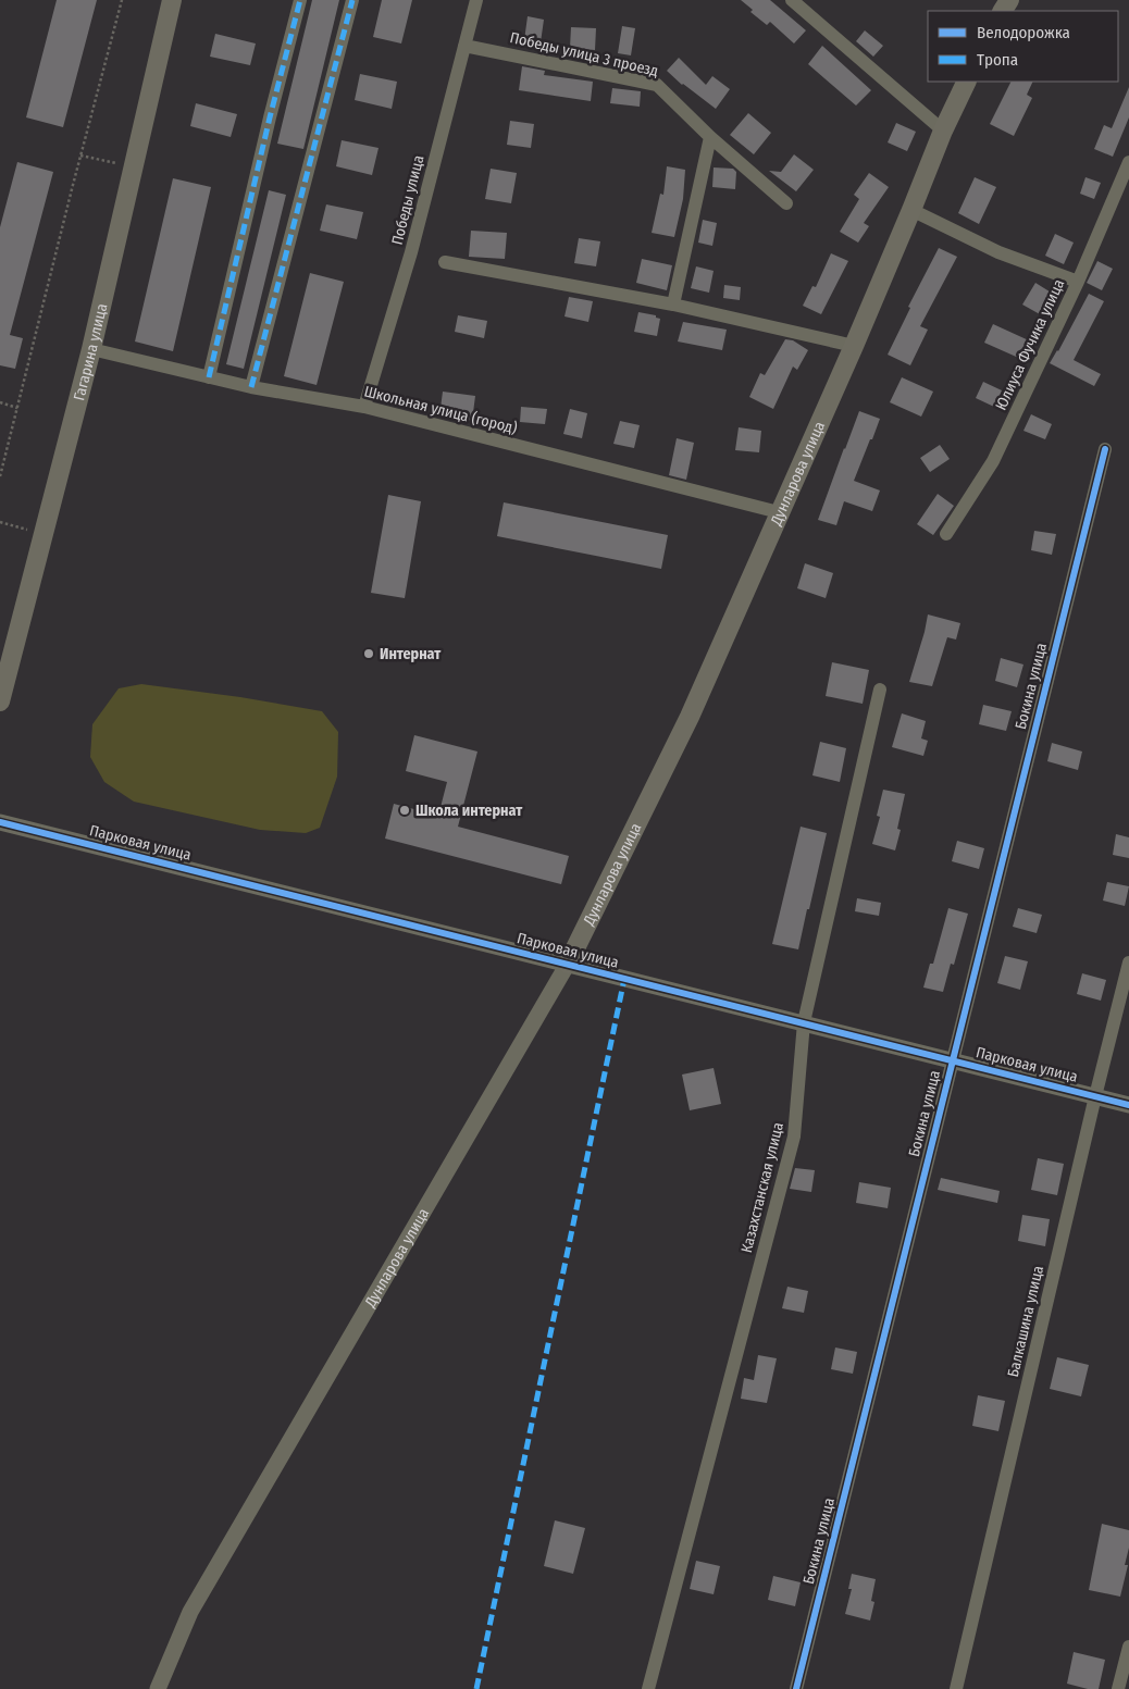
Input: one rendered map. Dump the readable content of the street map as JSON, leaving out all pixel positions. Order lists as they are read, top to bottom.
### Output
{
  "streets": {
    "main road": ["Гагарина улица", "Дунларова улица"],
    "street": [
      "Победы улица 3 проезд",
      "Победы улица",
      "Юлиуса Фучика улица",
      "Школьная улица (город)",
      "Бокина улица",
      "Парковая улица",
      "Казахстанская улица",
      "Балкашина улица"
    ]
  },
  "crossings": [
    ["Победы улица 3 проезд", "Победы улица"],
    ["Победы улица", "Школьная улица (город)"],
    ["Гагарина улица", "Школьная улица (город)"],
    ["Школьная улица (город)", "Дунларова улица"],
    ["Дунларова улица", "Парковая улица"],
    ["Бокина улица", "Парковая улица"],
    ["Парковая улица", "Казахстанская улица"],
    ["Парковая улица", "Балкашина улица"]
  ],
  "places": ["Интернат", "Школа интернат"],
  "legend": ["Велодорожка", "Тропа"]
}
